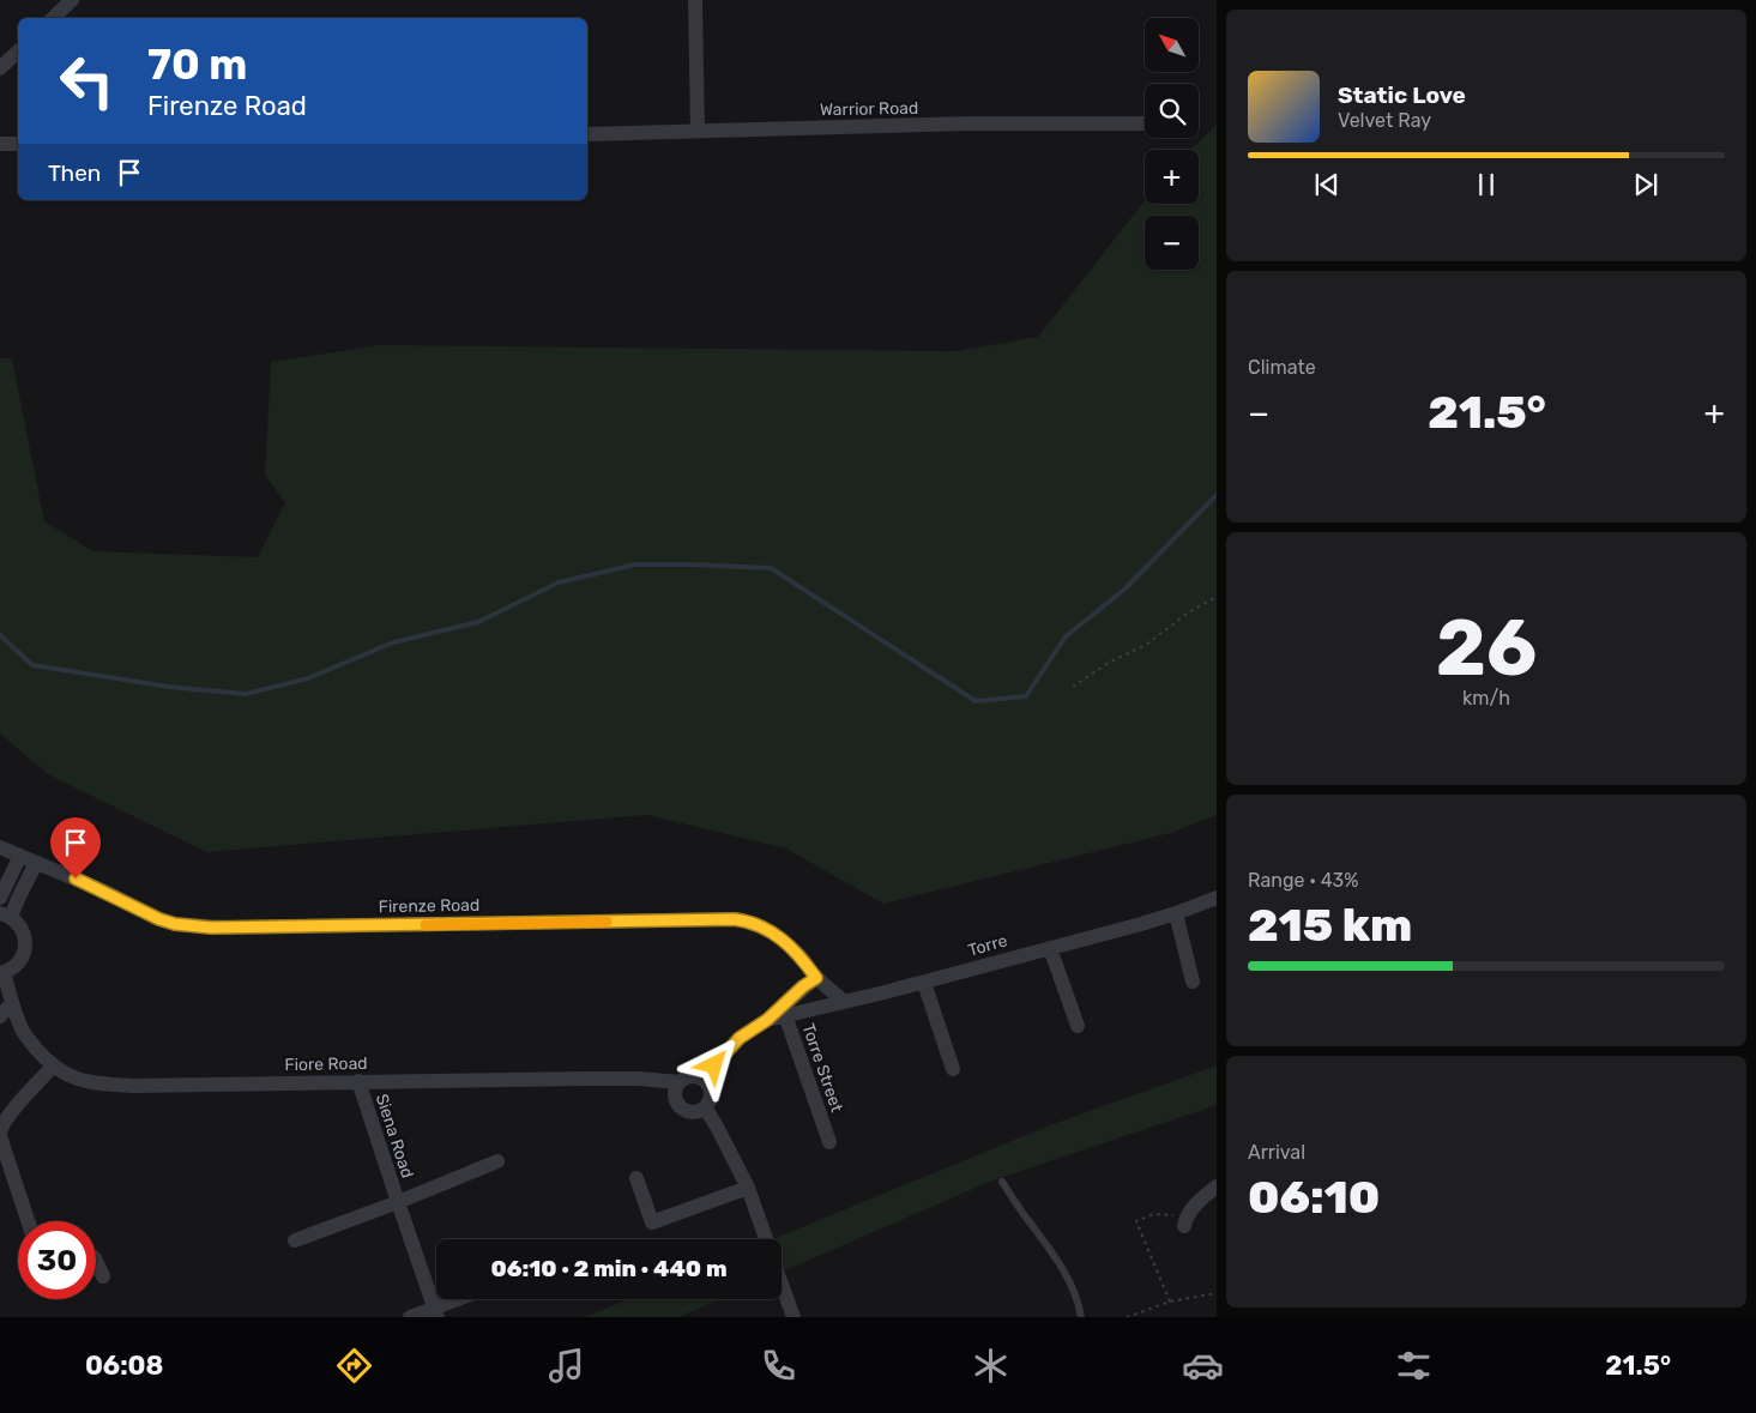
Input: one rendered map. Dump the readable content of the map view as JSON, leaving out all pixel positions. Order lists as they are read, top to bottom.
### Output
{
  "streets": {
    "street": [
      "Warrior Road",
      "Firenze Road",
      "Torre",
      "Fiore Road",
      "Torre Street",
      "Siena Road"
    ]
  },
  "crossings": [
    ["Firenze Road", "Torre"],
    ["Torre", "Torre Street"],
    ["Fiore Road", "Siena Road"]
  ],
  "north": "top left",
  "page": {
    "map_buttons": ["+", "−"],
    "turn": ["70 m", "Firenze Road"],
    "song": ["Static Love", "Velvet Ray"],
    "then": "Then",
    "tile": [
      "Climate",
      ["26", "km/h"],
      ["Range · 43%", "215 km"],
      ["Arrival", "06:10"]
    ],
    "heat": ["−", "21.5°", "+"],
    "limit": "30",
    "trip": "06:10 · 2 min · 440 m",
    "tabs": ["06:08", "21.5°"]
  }
}
